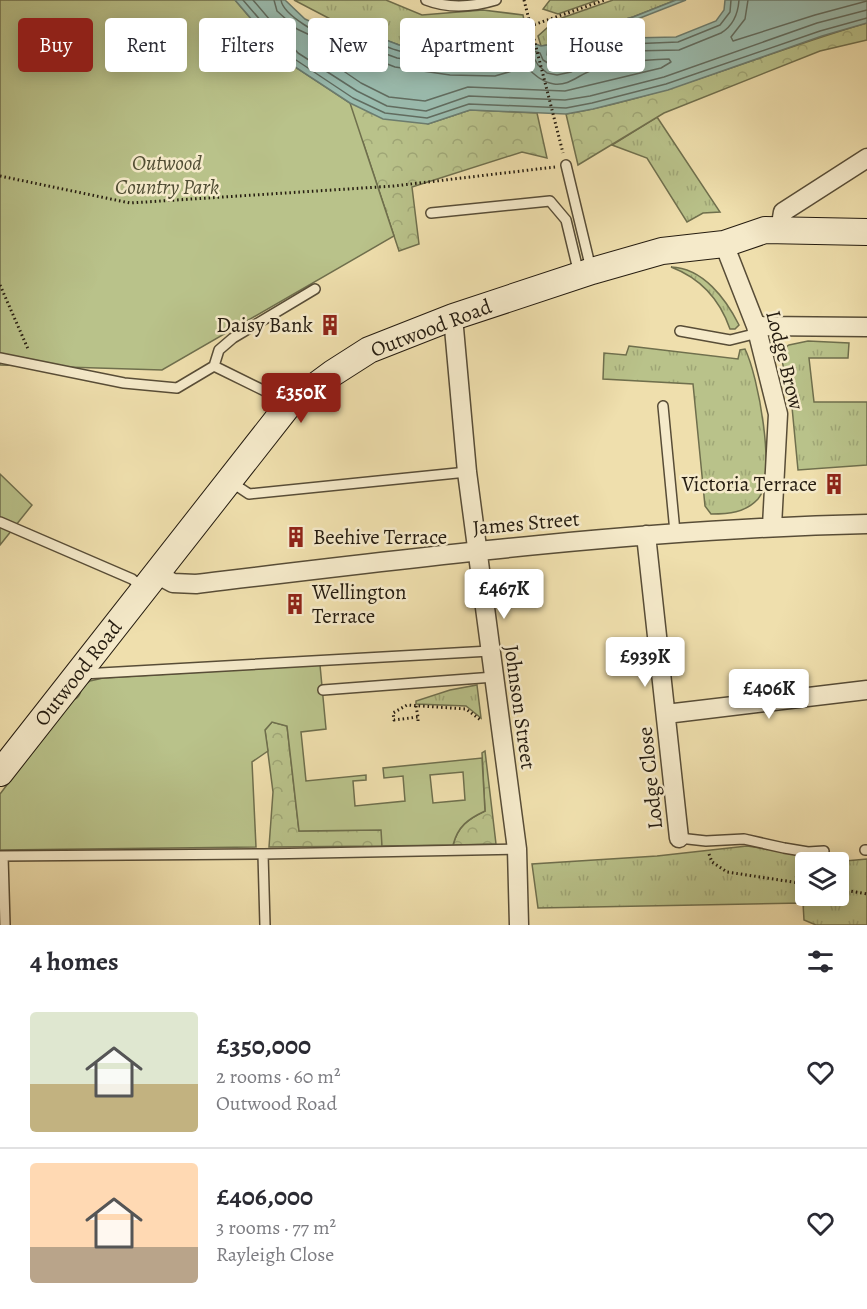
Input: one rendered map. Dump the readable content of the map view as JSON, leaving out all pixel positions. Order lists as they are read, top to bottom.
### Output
{
  "streets": {
    "street": [
      "Outwood Road",
      "Lodge Brow",
      "James Street",
      "Johnson Street",
      "Lodge Close"
    ]
  },
  "crossings": [
    ["Outwood Road", "Lodge Brow"],
    ["Outwood Road", "James Street"],
    ["Outwood Road", "Johnson Street"],
    ["Lodge Brow", "James Street"],
    ["James Street", "Johnson Street"],
    ["James Street", "Lodge Close"]
  ],
  "parks": ["Outwood Country Park"],
  "places": {
    "building": [
      "Daisy Bank",
      "Victoria Terrace",
      "Beehive Terrace",
      "Wellington Terrace"
    ]
  },
  "page": {
    "chip": [
      "Buy",
      "Rent",
      "Filters",
      "New",
      "Apartment",
      "House"
    ],
    "price": [
      "£350K",
      "£467K",
      "£939K",
      "£406K"
    ],
    "heading": "4 homes",
    "list": [
      {
        "name": "£350,000",
        "note": "2 rooms · 60 m² · Outwood Road"
      },
      {
        "name": "£406,000",
        "note": "3 rooms · 77 m² · Rayleigh Close"
      }
    ]
  }
}
